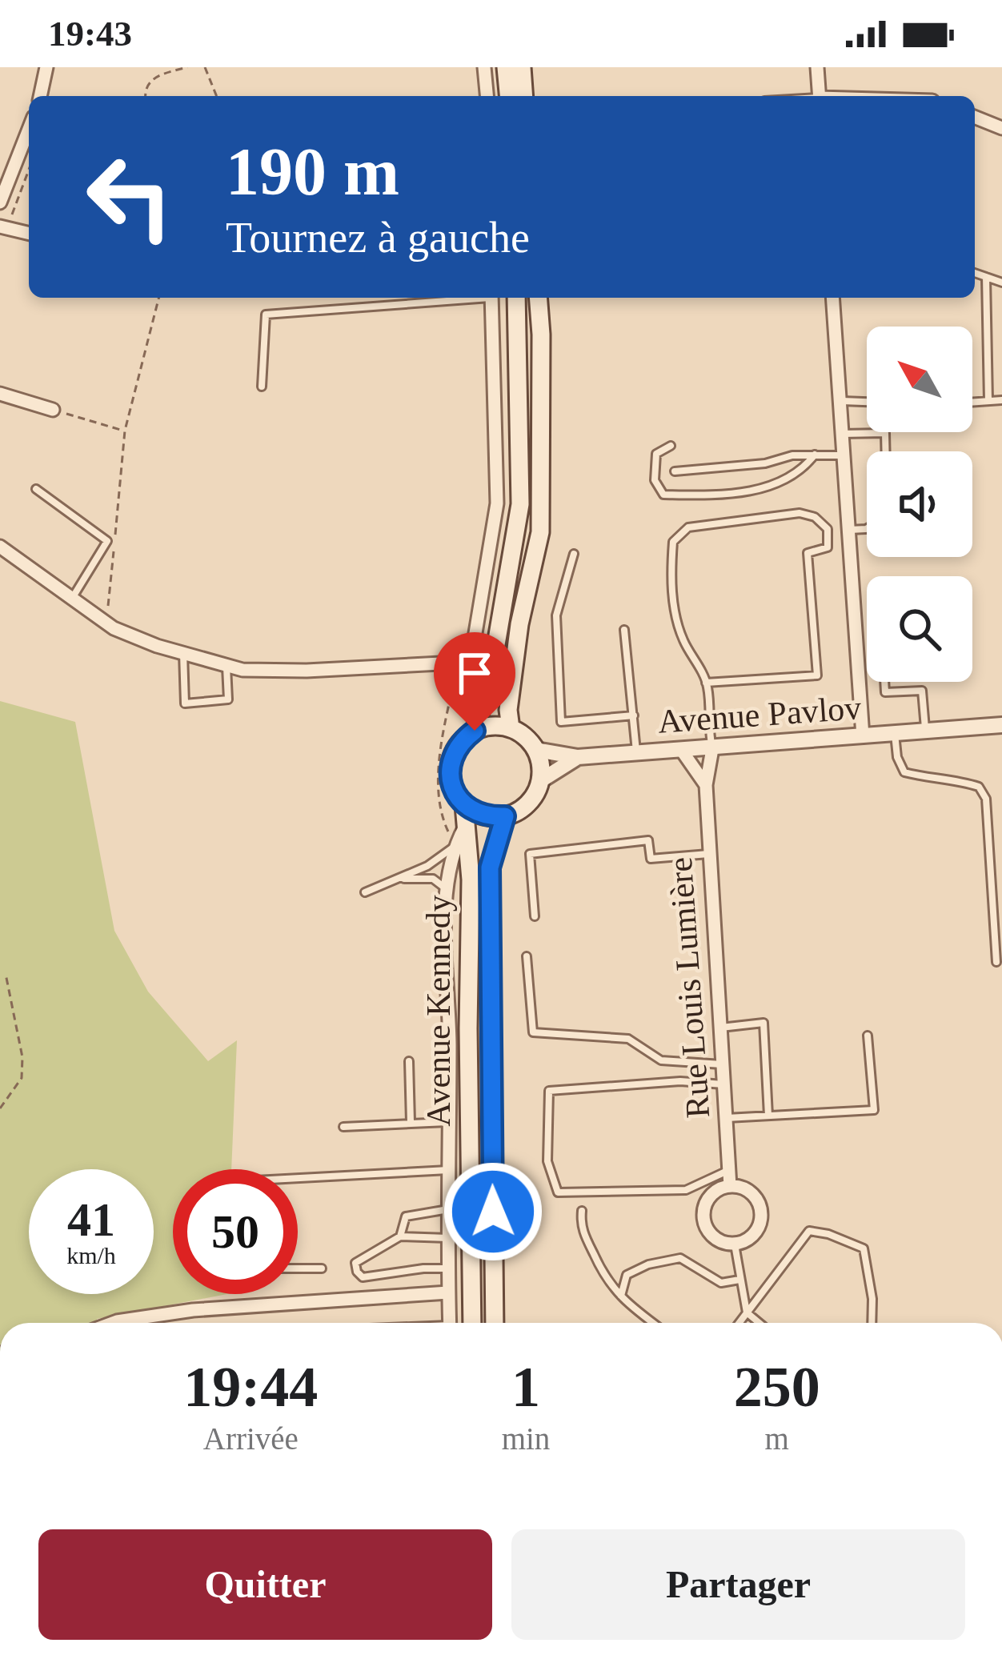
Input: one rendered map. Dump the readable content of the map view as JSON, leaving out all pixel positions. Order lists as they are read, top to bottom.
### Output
{
  "streets": {
    "main road": ["Avenue Kennedy"],
    "street": ["Avenue Pavlov", "Rue Louis Lumière"]
  },
  "crossings": [
    ["Avenue Pavlov", "Rue Louis Lumière"],
    ["Avenue Pavlov", "Avenue Kennedy"]
  ],
  "north": "top left",
  "page": {
    "status": "19:43",
    "turn": ["190 m", "Tournez à gauche"],
    "speed": "41 km/h",
    "limit": "50",
    "eta": [
      "19:44",
      "Arrivée",
      "1",
      "min",
      "250",
      "m"
    ],
    "buttons": ["Quitter", "Partager"]
  }
}
